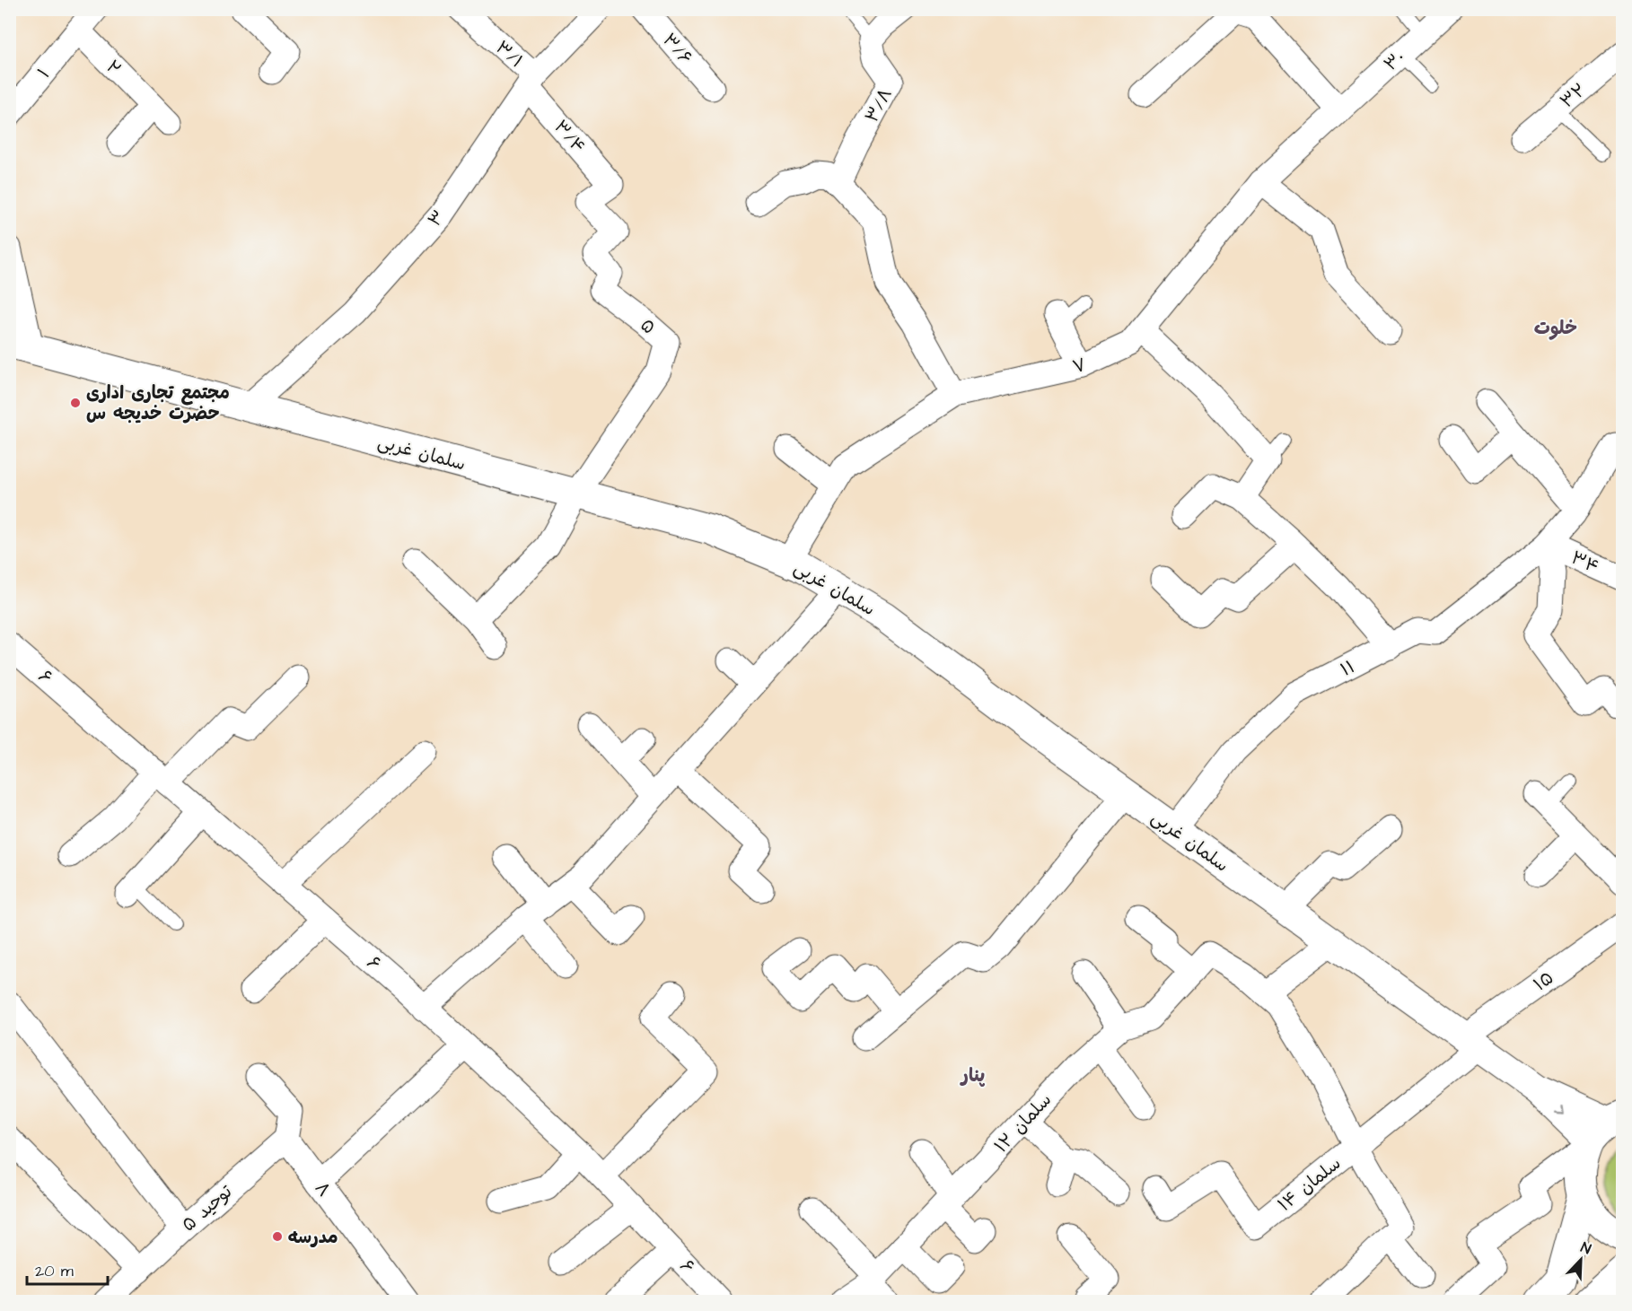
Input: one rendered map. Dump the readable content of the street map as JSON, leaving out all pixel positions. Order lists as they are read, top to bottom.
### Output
{
  "streets": {
    "main road": ["سلمان غربی"],
    "street": [
      "۳/۶",
      "۳/۱",
      "۳۰",
      "۲",
      "۱",
      "۳۲",
      "۳/۸",
      "۳/۴",
      "۳",
      "۵",
      "۷",
      "۳۴",
      "۱۱",
      "۶",
      "۱۵",
      "سلمان ۱۲",
      "سلمان ۱۴",
      "۸",
      "توحید ۵"
    ]
  },
  "crossings": [
    ["۳/۱", "۳/۴"],
    ["۳/۱", "۳"],
    ["۳۰", "۷"],
    ["۲", "۱"],
    ["۳/۴", "۳"],
    ["۳/۴", "۵"],
    ["۳", "سلمان غربی"],
    ["۵", "سلمان غربی"],
    ["۷", "سلمان غربی"],
    ["سلمان غربی", "۱۱"],
    ["سلمان غربی", "۱۵"],
    ["سلمان غربی", "سلمان ۱۴"],
    ["۳۴", "۱۱"],
    ["۱۵", "سلمان ۱۴"],
    ["۸", "توحید ۵"]
  ],
  "districts": ["خلوت", "پنار"],
  "places": ["مجتمع تجاری اداری حضرت خدیجه س", "مدرسه"],
  "scale_bar": "20 m",
  "north": "top right"
}
